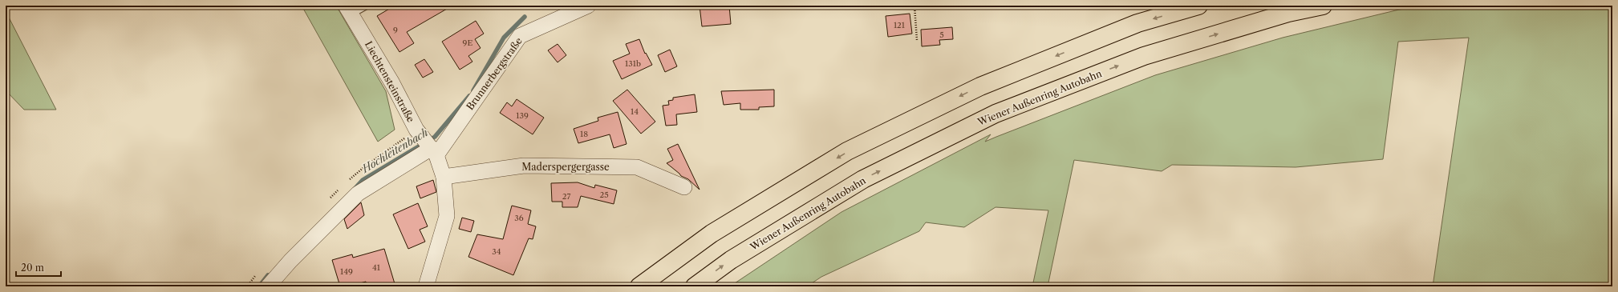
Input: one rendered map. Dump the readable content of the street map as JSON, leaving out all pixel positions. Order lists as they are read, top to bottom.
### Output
{
  "streets": {
    "highway": ["Wiener Außenring Autobahn"],
    "street": ["Brunnerbergstraße", "Liechtensteinstraße", "Maderspergergasse"]
  },
  "crossings": [
    ["Brunnerbergstraße", "Liechtensteinstraße"],
    ["Liechtensteinstraße", "Maderspergergasse"]
  ],
  "water": ["Hochleitenbach"],
  "house_numbers": [
    "121",
    "9",
    "5",
    "9E",
    "131b",
    "14",
    "139",
    "18",
    "25",
    "27",
    "36",
    "34",
    "41",
    "149"
  ],
  "scale_bar": "20 m"
}
